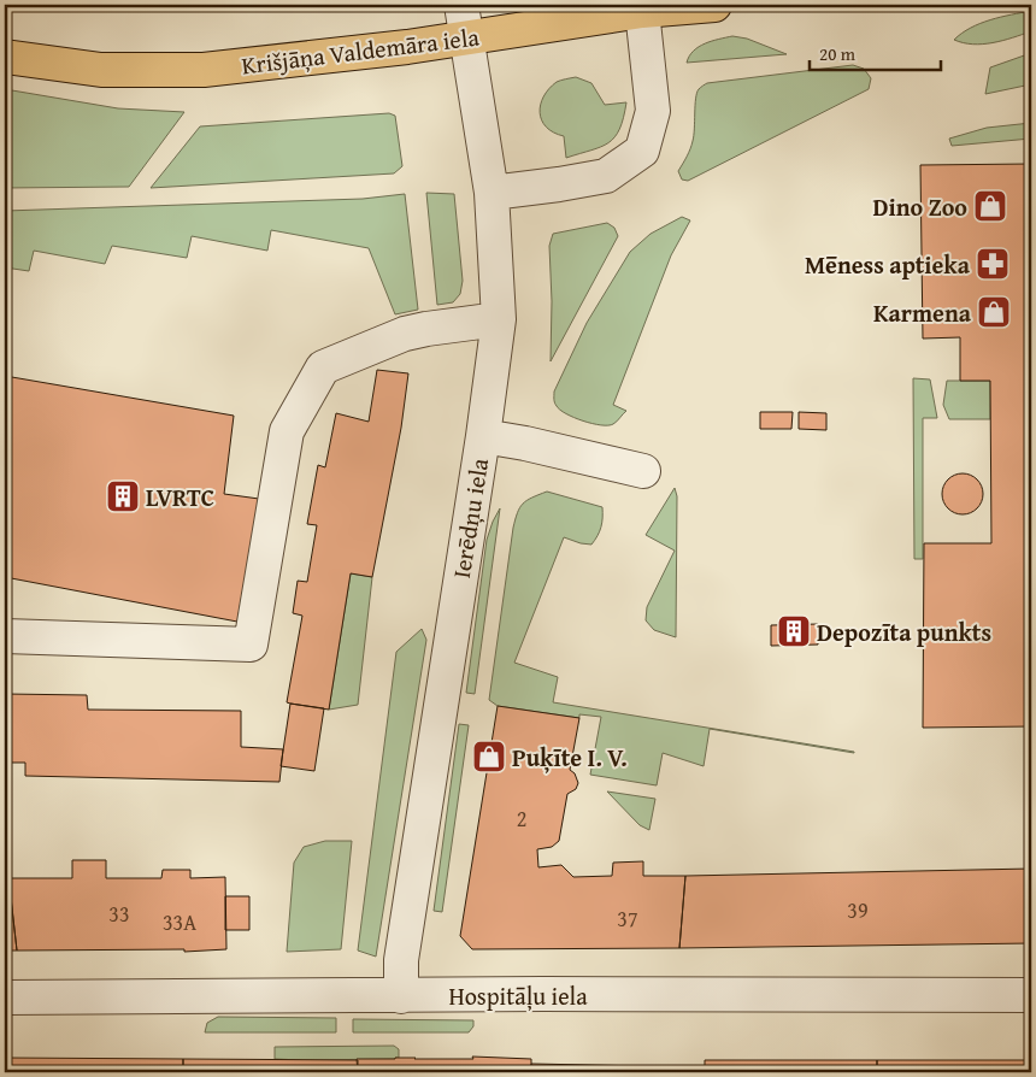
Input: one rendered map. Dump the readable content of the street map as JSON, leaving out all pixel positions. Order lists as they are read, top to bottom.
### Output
{
  "streets": {
    "main road": ["Krišjāņa Valdemāra iela"],
    "street": ["Ierēdņu iela", "Hospitāļu iela"]
  },
  "crossings": [
    ["Krišjāņa Valdemāra iela", "Ierēdņu iela"],
    ["Ierēdņu iela", "Hospitāļu iela"]
  ],
  "places": {
    "shop": ["Dino Zoo", "Karmena", "Puķīte I. V."],
    "pharmacy": ["Mēness aptieka"],
    "building": ["LVRTC", "Depozīta punkts"]
  },
  "house_numbers": [
    "2",
    "39",
    "33",
    "37",
    "33A"
  ],
  "scale_bar": "20 m"
}
